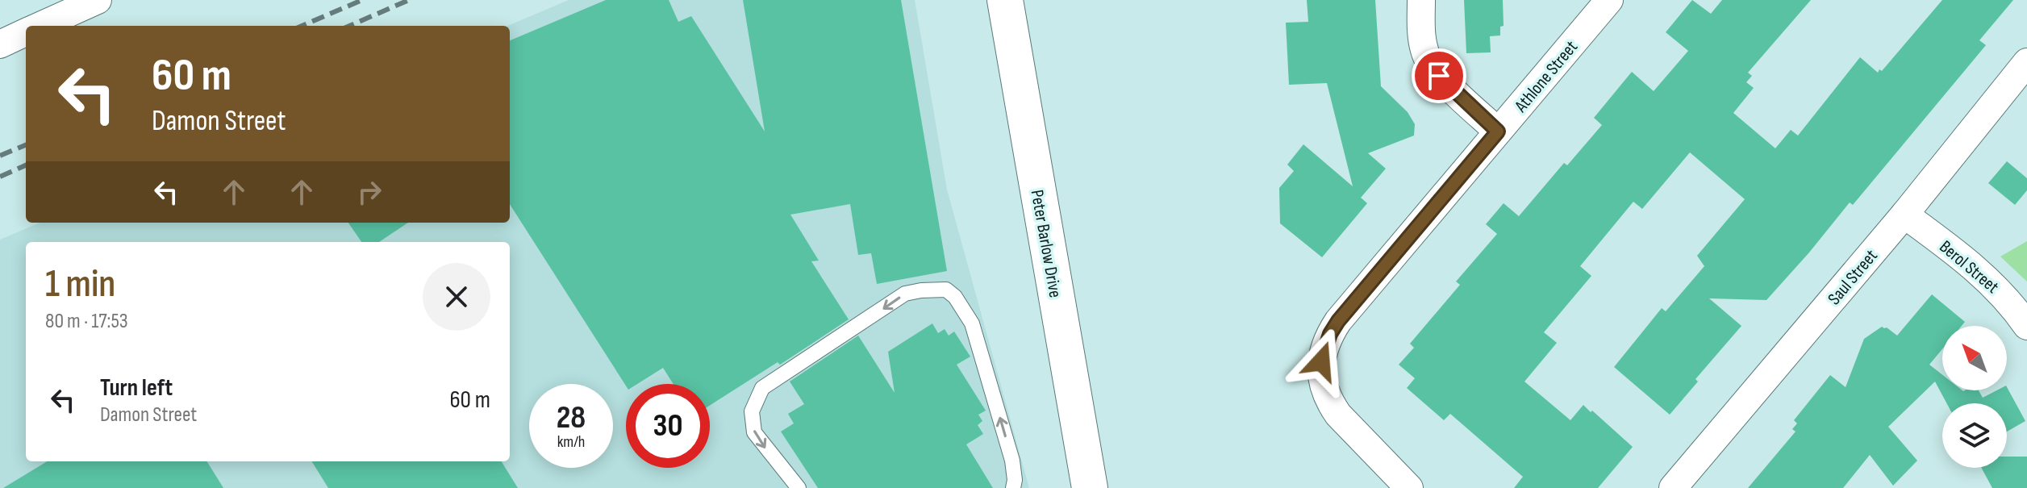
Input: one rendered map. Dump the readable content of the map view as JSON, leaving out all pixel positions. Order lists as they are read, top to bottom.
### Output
{
  "streets": {
    "street": [
      "Athlone Street",
      "Peter Barlow Drive",
      "Berol Street",
      "Saul Street"
    ]
  },
  "crossings": [
    ["Berol Street", "Saul Street"]
  ],
  "north": "top left",
  "page": {
    "turn": ["60 m", "Damon Street"],
    "heading": ["1 min", "80 m · 17:53"],
    "list": [
      {
        "name": "Turn left",
        "note": "Damon Street",
        "value": "60 m"
      }
    ],
    "speed": "28 km/h",
    "limit": "30"
  }
}
